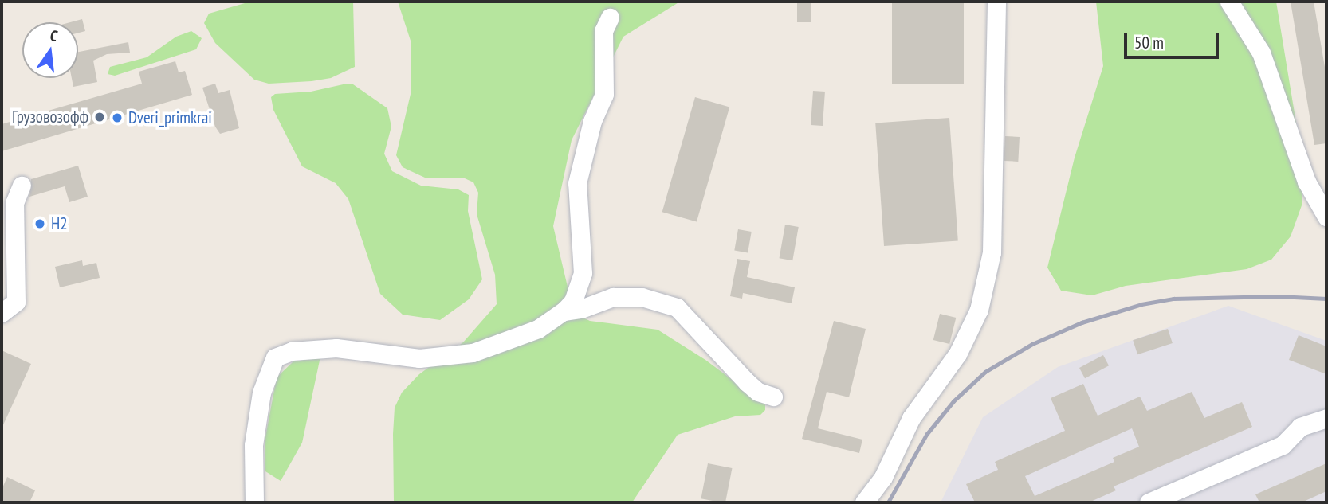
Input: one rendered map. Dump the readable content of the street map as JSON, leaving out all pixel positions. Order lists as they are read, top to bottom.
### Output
{
  "places": ["Грузовозофф", "Dveri_primkrai", "H2"],
  "scale_bar": "50 m",
  "north": "top"
}
